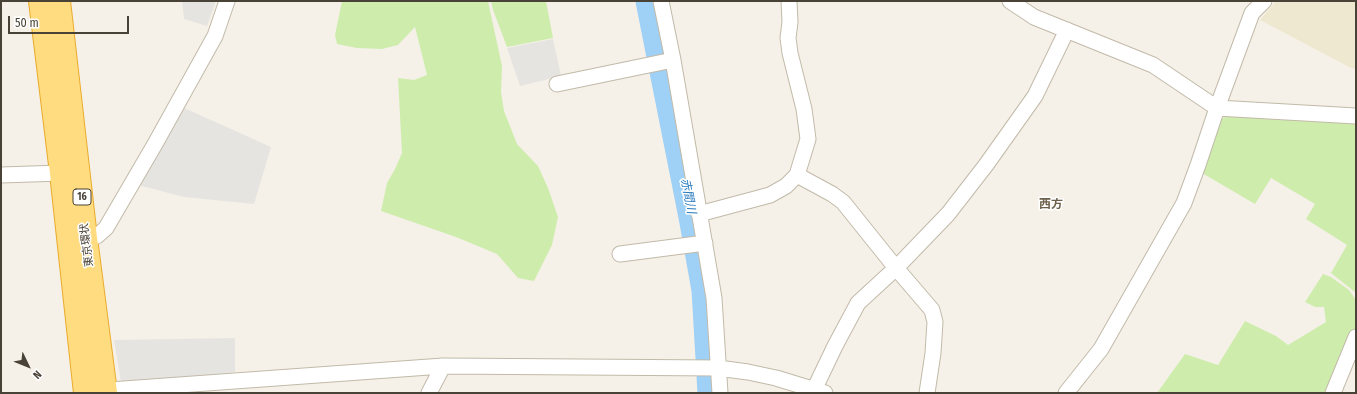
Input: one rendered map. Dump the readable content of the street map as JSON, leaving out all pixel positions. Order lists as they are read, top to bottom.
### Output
{
  "streets": {
    "highway": ["16", "東京環状"]
  },
  "districts": ["西方"],
  "water": ["赤間川"],
  "scale_bar": "50 m",
  "north": "bottom right"
}
